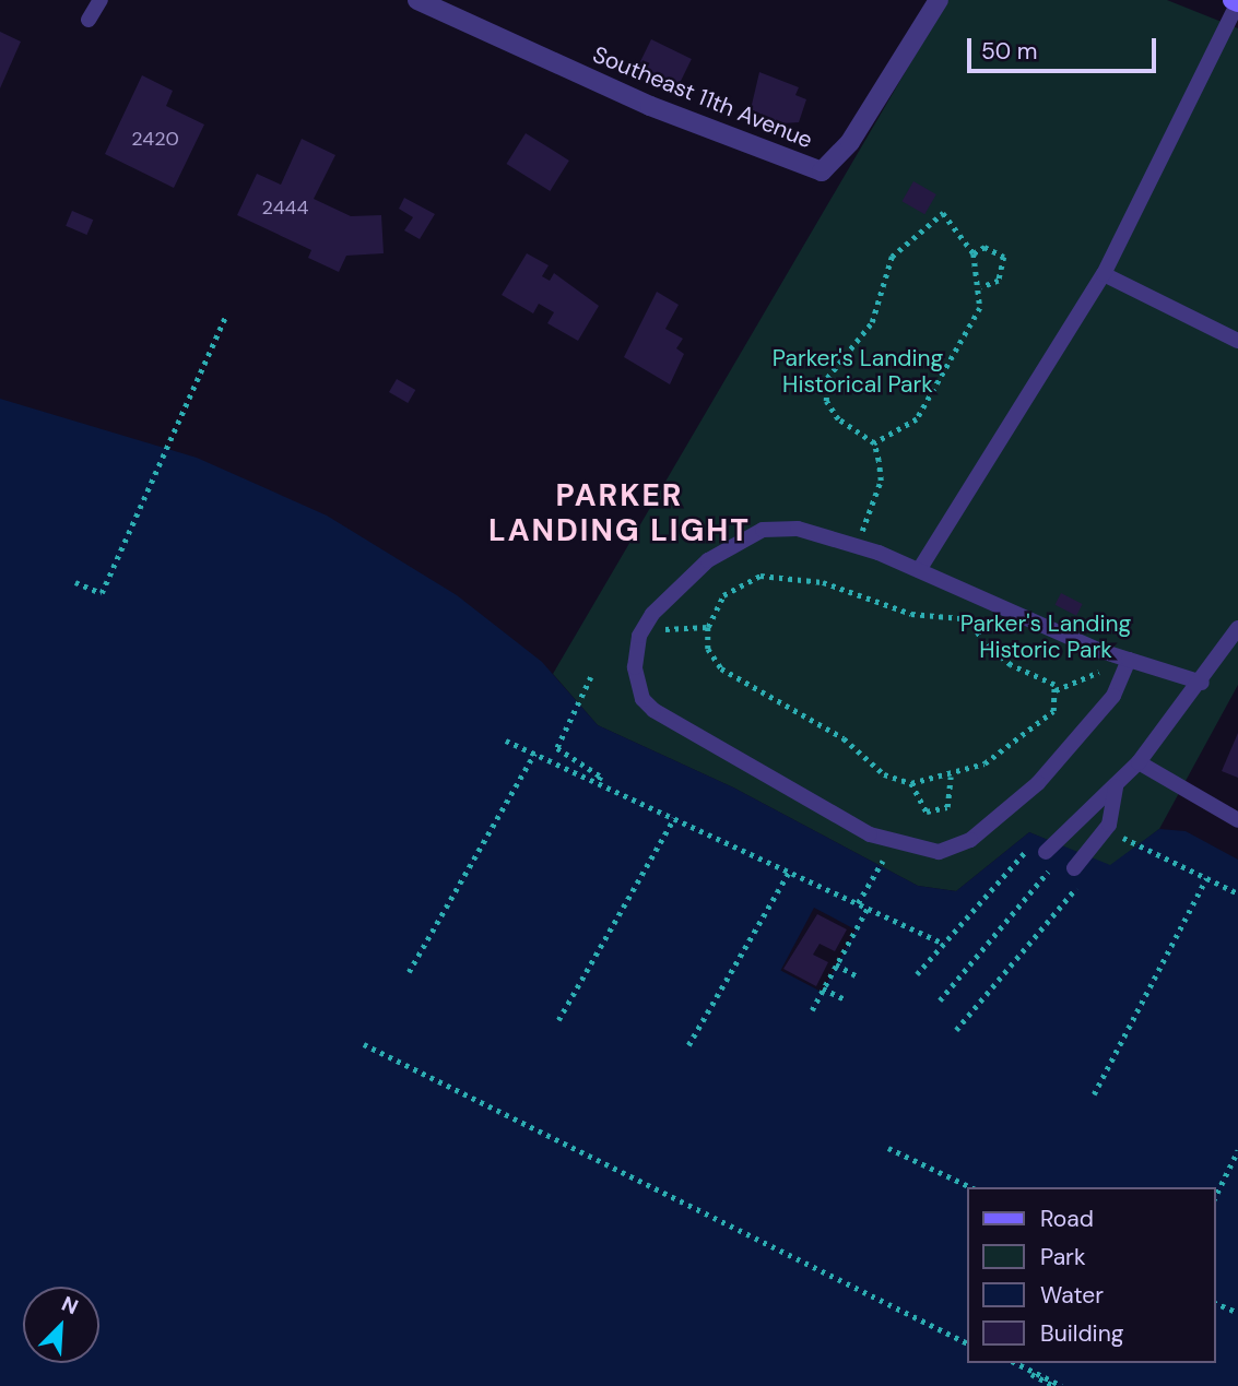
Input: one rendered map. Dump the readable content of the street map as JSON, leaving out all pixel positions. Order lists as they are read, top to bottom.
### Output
{
  "streets": {
    "street": ["Southeast 11th Avenue"]
  },
  "districts": ["PARKER LANDING LIGHT"],
  "parks": ["Parker's Landing Historical Park", "Parker's Landing Historic Park"],
  "house_numbers": ["2420", "2444"],
  "legend": [
    "Road",
    "Park",
    "Water",
    "Building"
  ],
  "scale_bar": "50 m",
  "north": "top right"
}
